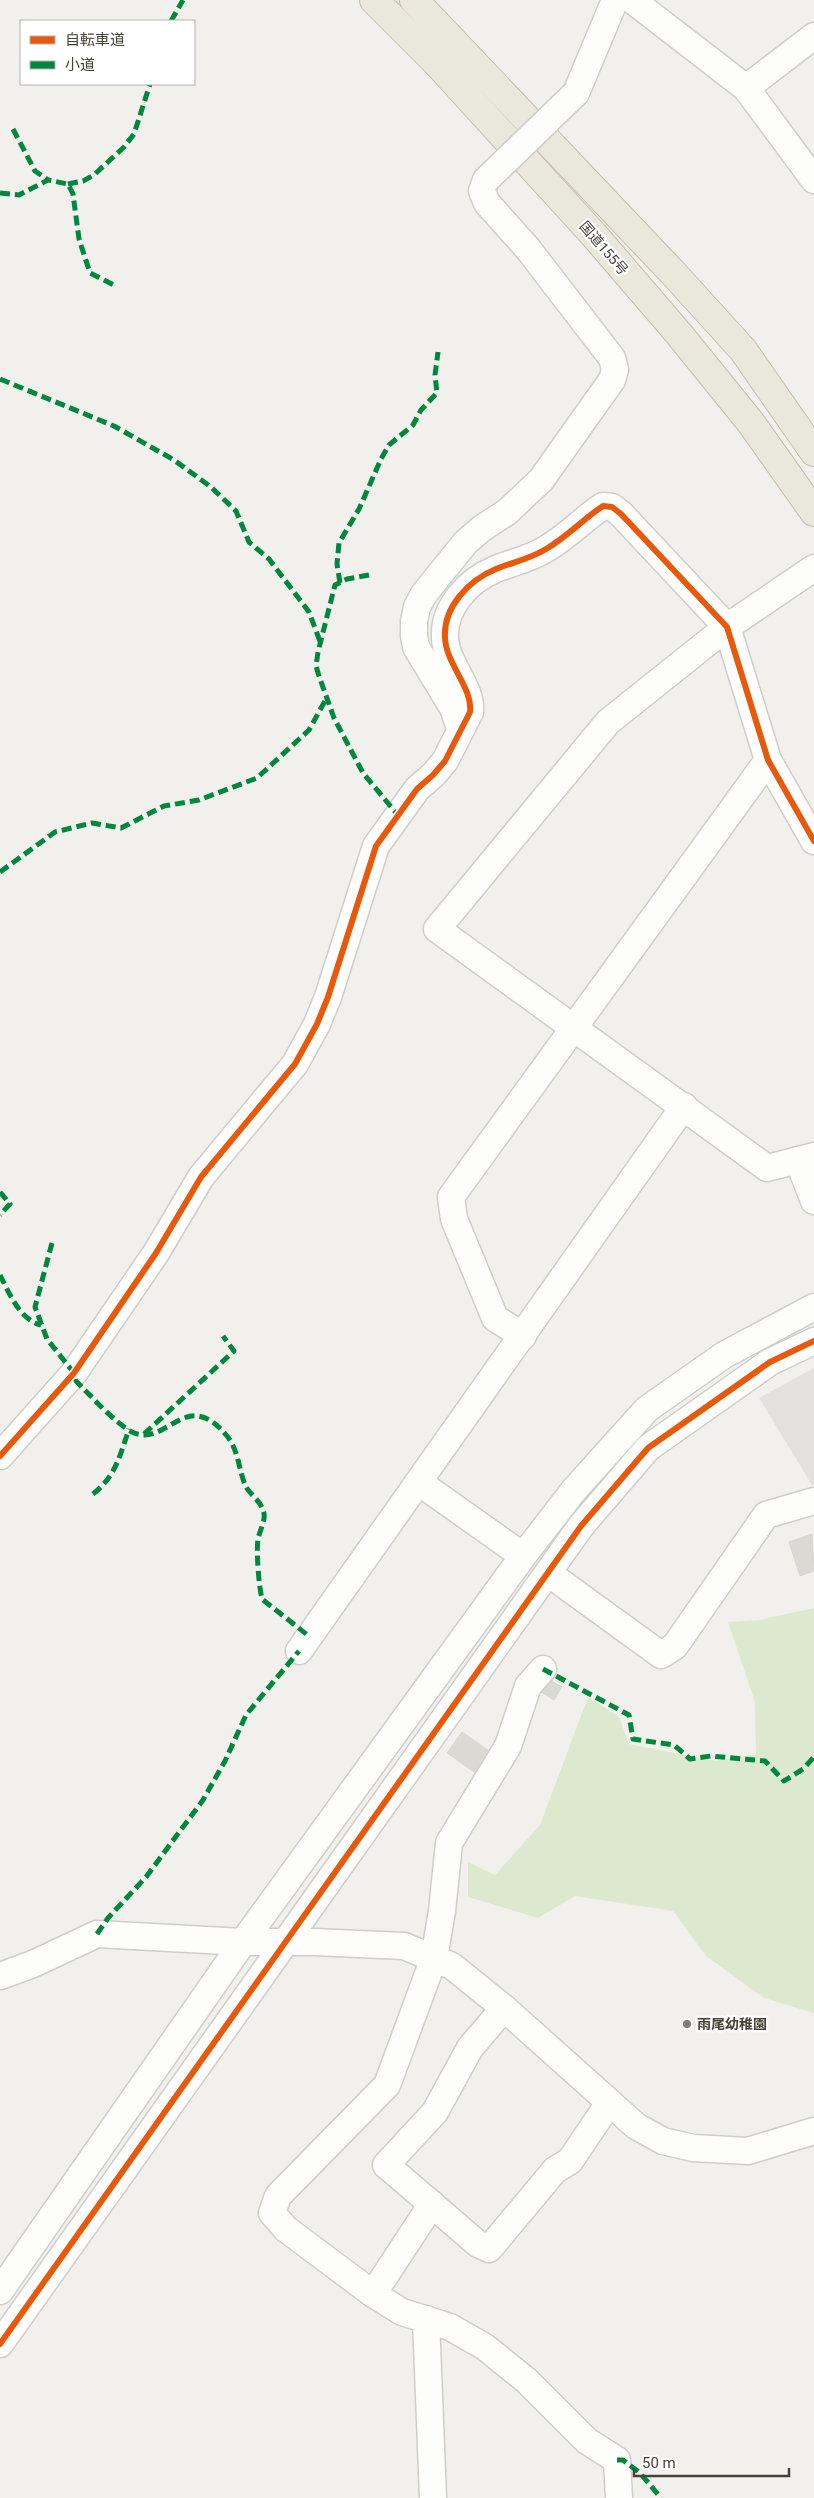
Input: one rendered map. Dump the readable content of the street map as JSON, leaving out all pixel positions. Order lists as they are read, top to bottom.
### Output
{
  "streets": {
    "highway": ["国道155号"]
  },
  "places": ["雨尾幼稚園"],
  "legend": ["自転車道", "小道"],
  "scale_bar": "50 m"
}
